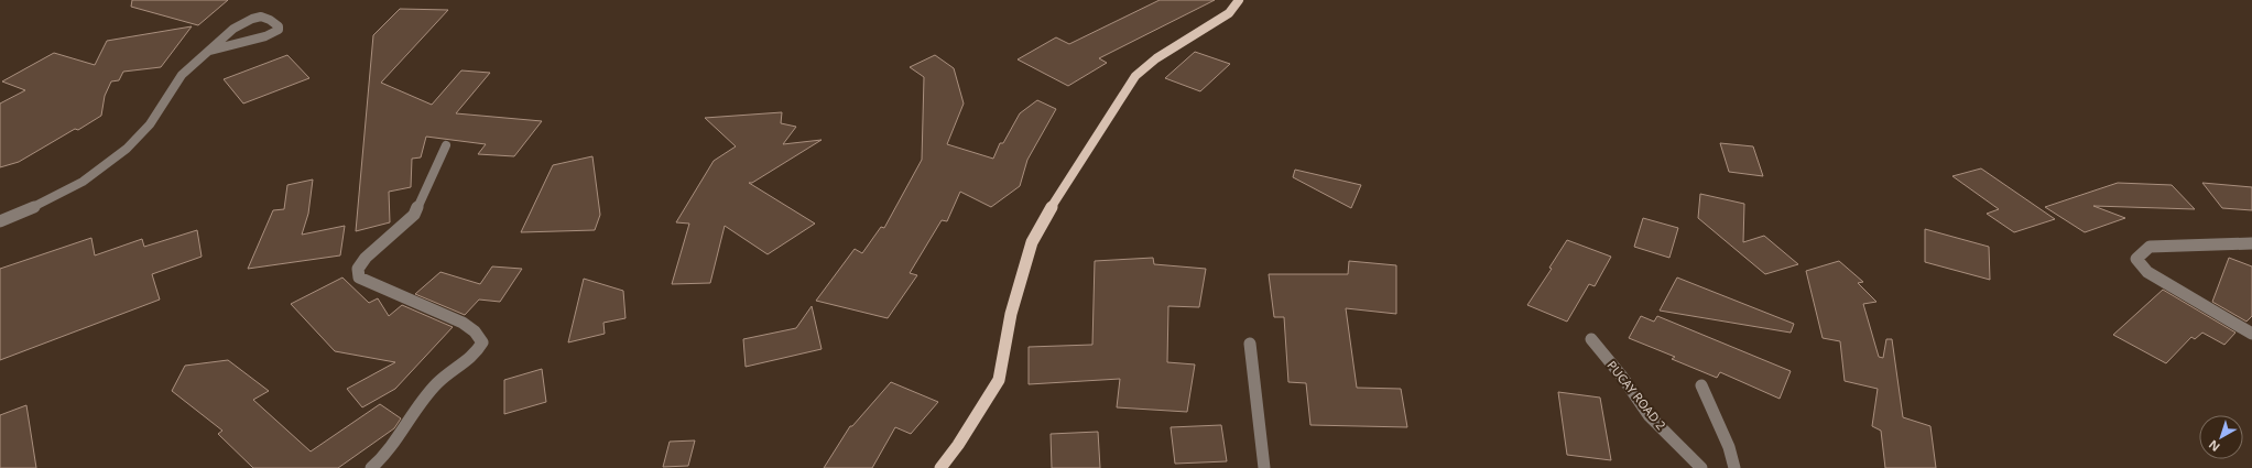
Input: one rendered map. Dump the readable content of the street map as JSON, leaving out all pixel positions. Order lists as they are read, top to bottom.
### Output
{
  "streets": {
    "street": ["PUCAY ROAD 2"]
  },
  "north": "bottom left"
}
